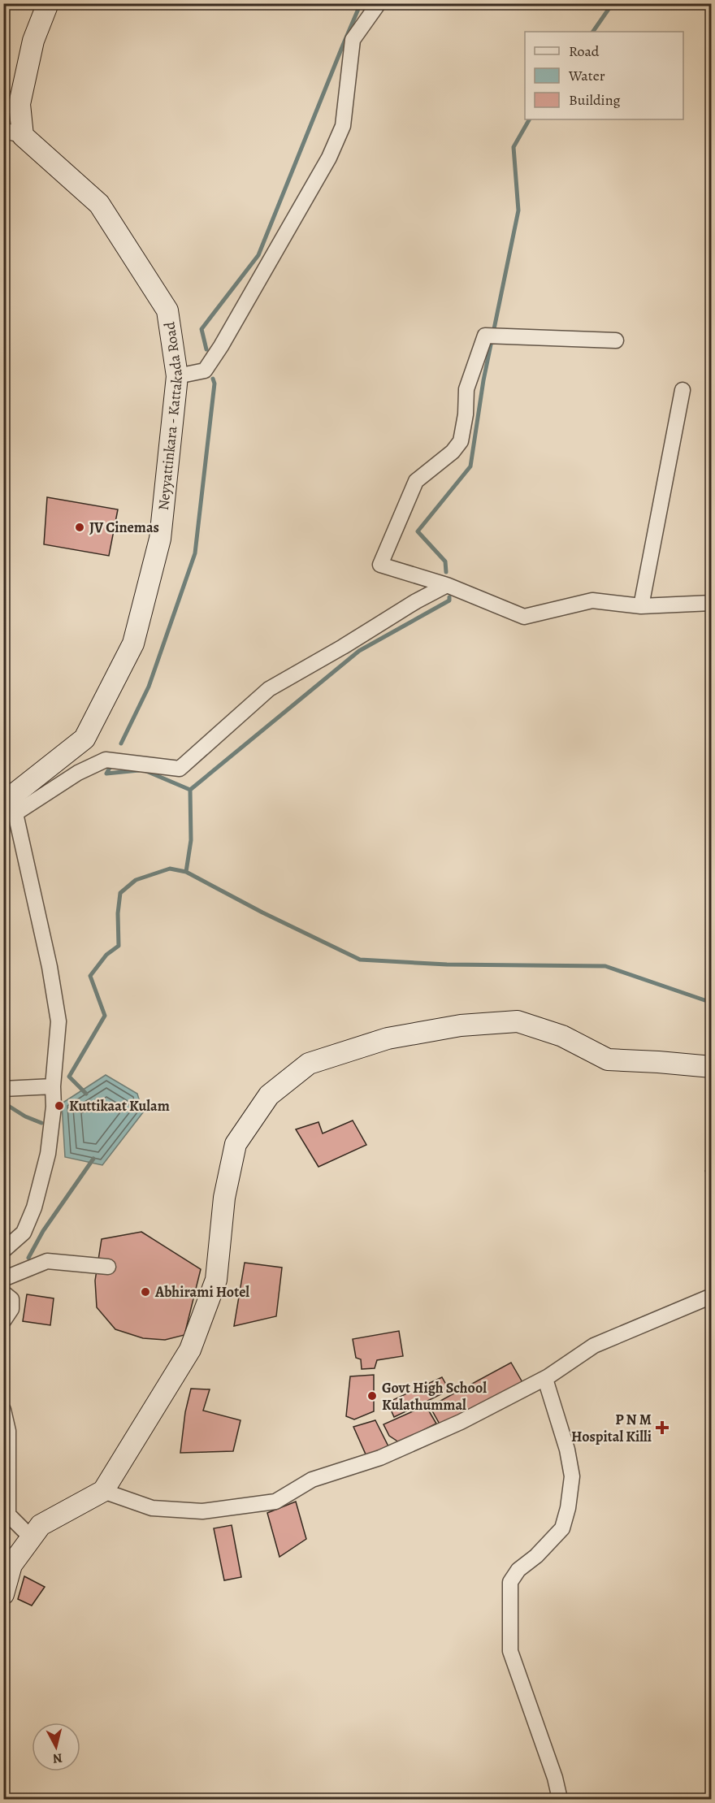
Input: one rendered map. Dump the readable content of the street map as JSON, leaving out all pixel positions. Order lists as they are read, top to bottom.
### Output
{
  "streets": {
    "main road": ["Neyyattinkara - Kattakada Road"]
  },
  "places": {
    "other": [
      "JV Cinemas",
      "Kuttikaat Kulam",
      "Abhirami Hotel",
      "Govt High School Kulathummal"
    ],
    "health": ["P N M Hospital Killi"]
  },
  "legend": ["Road", "Water", "Building"],
  "north": "bottom"
}
